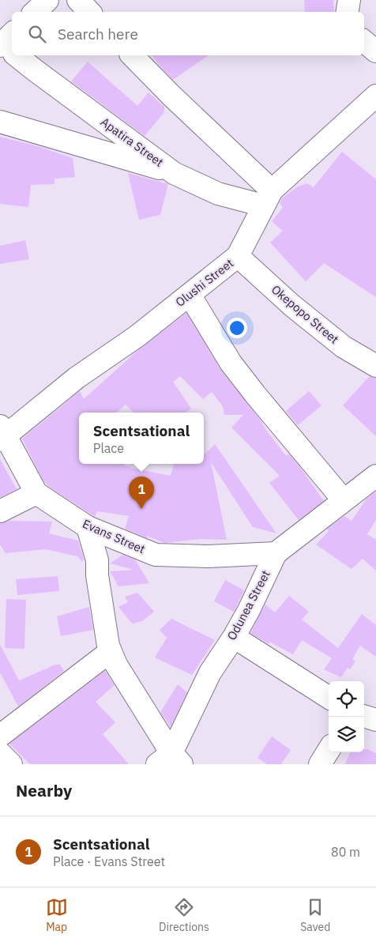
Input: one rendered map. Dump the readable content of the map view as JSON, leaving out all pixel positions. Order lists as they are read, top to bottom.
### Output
{
  "streets": {
    "street": [
      "Apatira Street",
      "Olushi Street",
      "Okepopo Street",
      "Evans Street",
      "Odunea Street"
    ]
  },
  "crossings": [
    ["Apatira Street", "Olushi Street"],
    ["Olushi Street", "Okepopo Street"],
    ["Olushi Street", "Evans Street"],
    ["Evans Street", "Odunea Street"]
  ],
  "page": {
    "search": "Search here",
    "popup": ["Scentsational", "Place"],
    "pins": "1",
    "heading": "Nearby",
    "list": [
      {
        "mark": "1",
        "name": "Scentsational",
        "note": "Place · Evans Street",
        "value": "80 m"
      }
    ],
    "nav": ["Map", "Directions", "Saved"]
  }
}
